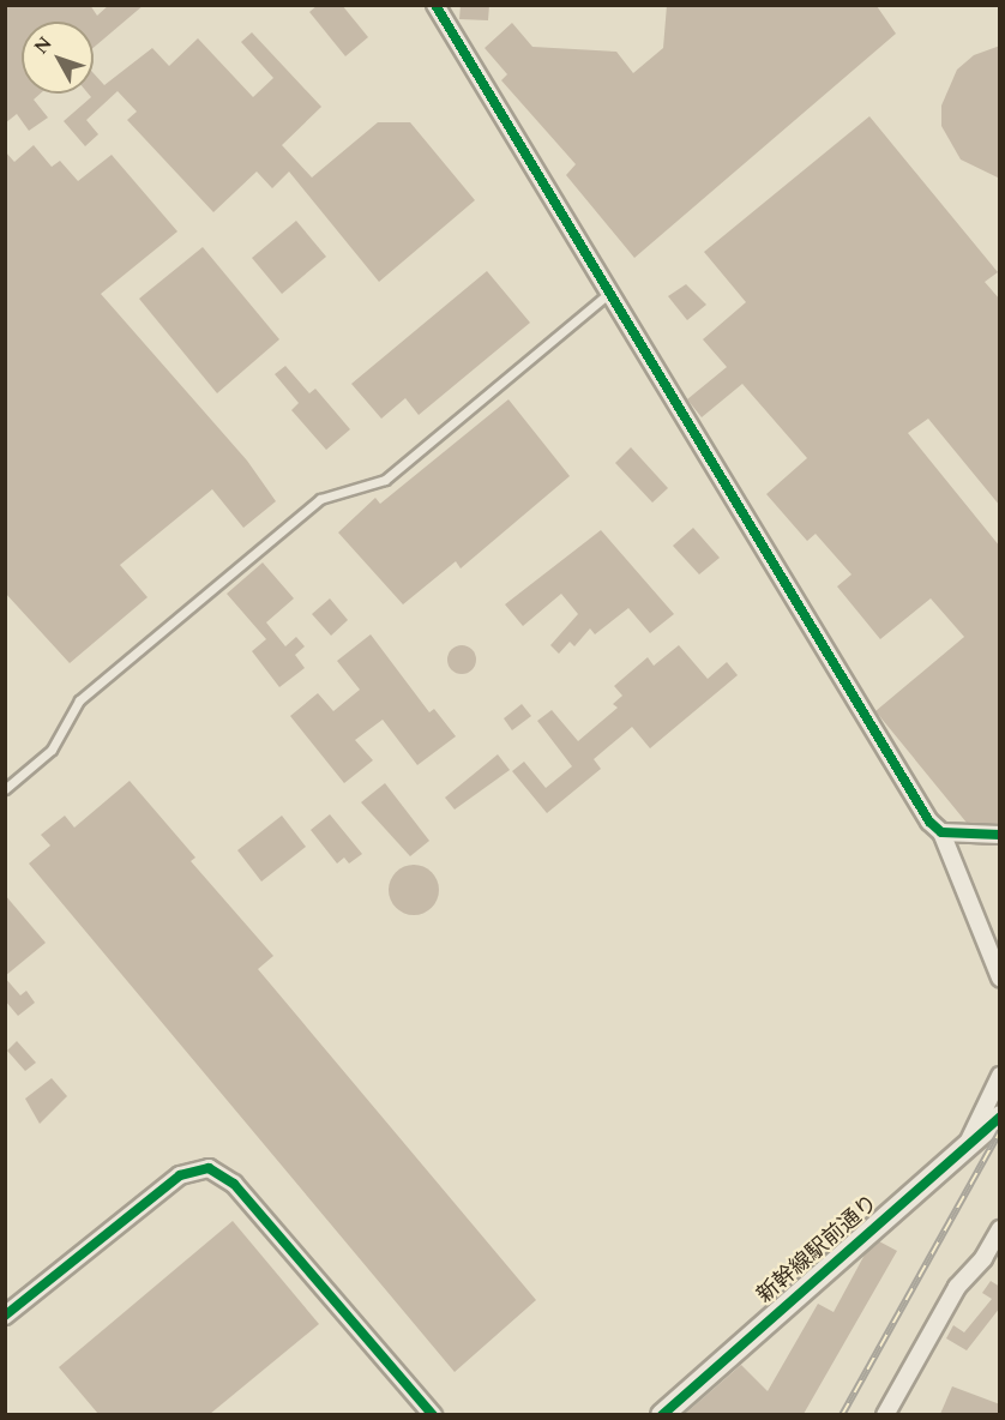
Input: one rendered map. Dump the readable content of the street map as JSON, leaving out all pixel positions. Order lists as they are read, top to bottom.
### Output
{
  "streets": {
    "street": ["新幹線駅前通り"]
  },
  "north": "top left"
}
